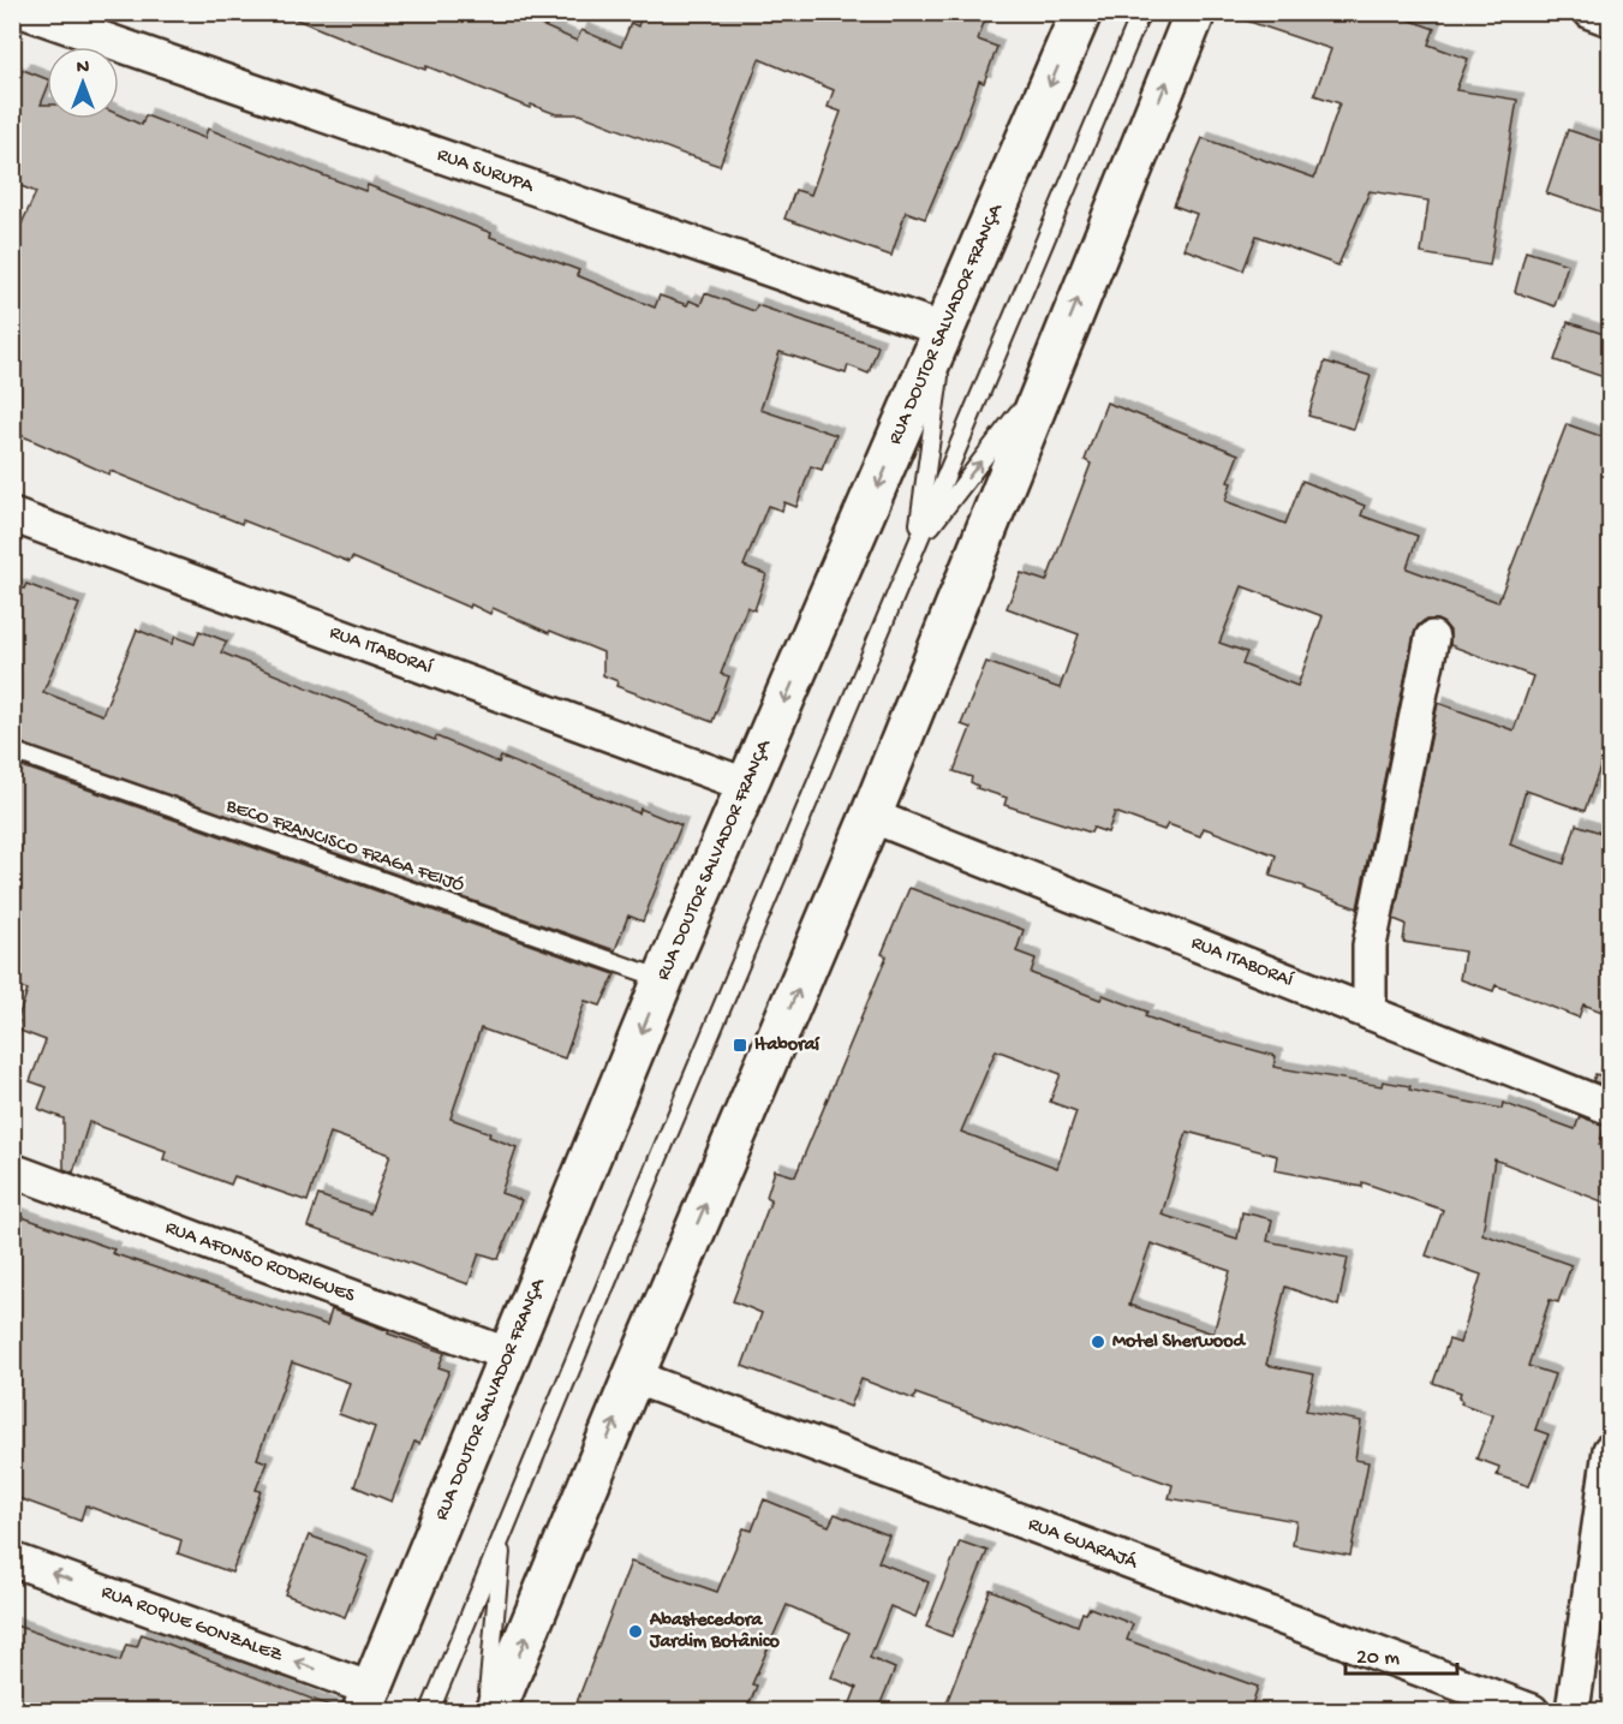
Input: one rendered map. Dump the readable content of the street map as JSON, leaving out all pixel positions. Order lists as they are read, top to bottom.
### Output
{
  "streets": {
    "main road": ["RUA DOUTOR SALVADOR FRANÇA"],
    "street": [
      "RUA SURUPA",
      "RUA ITABORAÍ",
      "RUA AFONSO RODRIGUES",
      "RUA GUARAJÁ",
      "RUA ROQUE GONZALEZ"
    ],
    "lane": ["BECO FRANCISCO FRAGA FEIJÓ"]
  },
  "crossings": [
    ["RUA SURUPA", "RUA DOUTOR SALVADOR FRANÇA"],
    ["RUA DOUTOR SALVADOR FRANÇA", "RUA ITABORAÍ"],
    ["RUA DOUTOR SALVADOR FRANÇA", "BECO FRANCISCO FRAGA FEIJÓ"],
    ["RUA DOUTOR SALVADOR FRANÇA", "RUA AFONSO RODRIGUES"],
    ["RUA DOUTOR SALVADOR FRANÇA", "RUA ROQUE GONZALEZ"]
  ],
  "one_way": ["RUA ROQUE GONZALEZ"],
  "places": {
    "transit": ["Itaboraí"],
    "other": ["Motel Sherwood", "Abastecedora Jardim Botânico"]
  },
  "scale_bar": "20 m",
  "north": "top"
}
